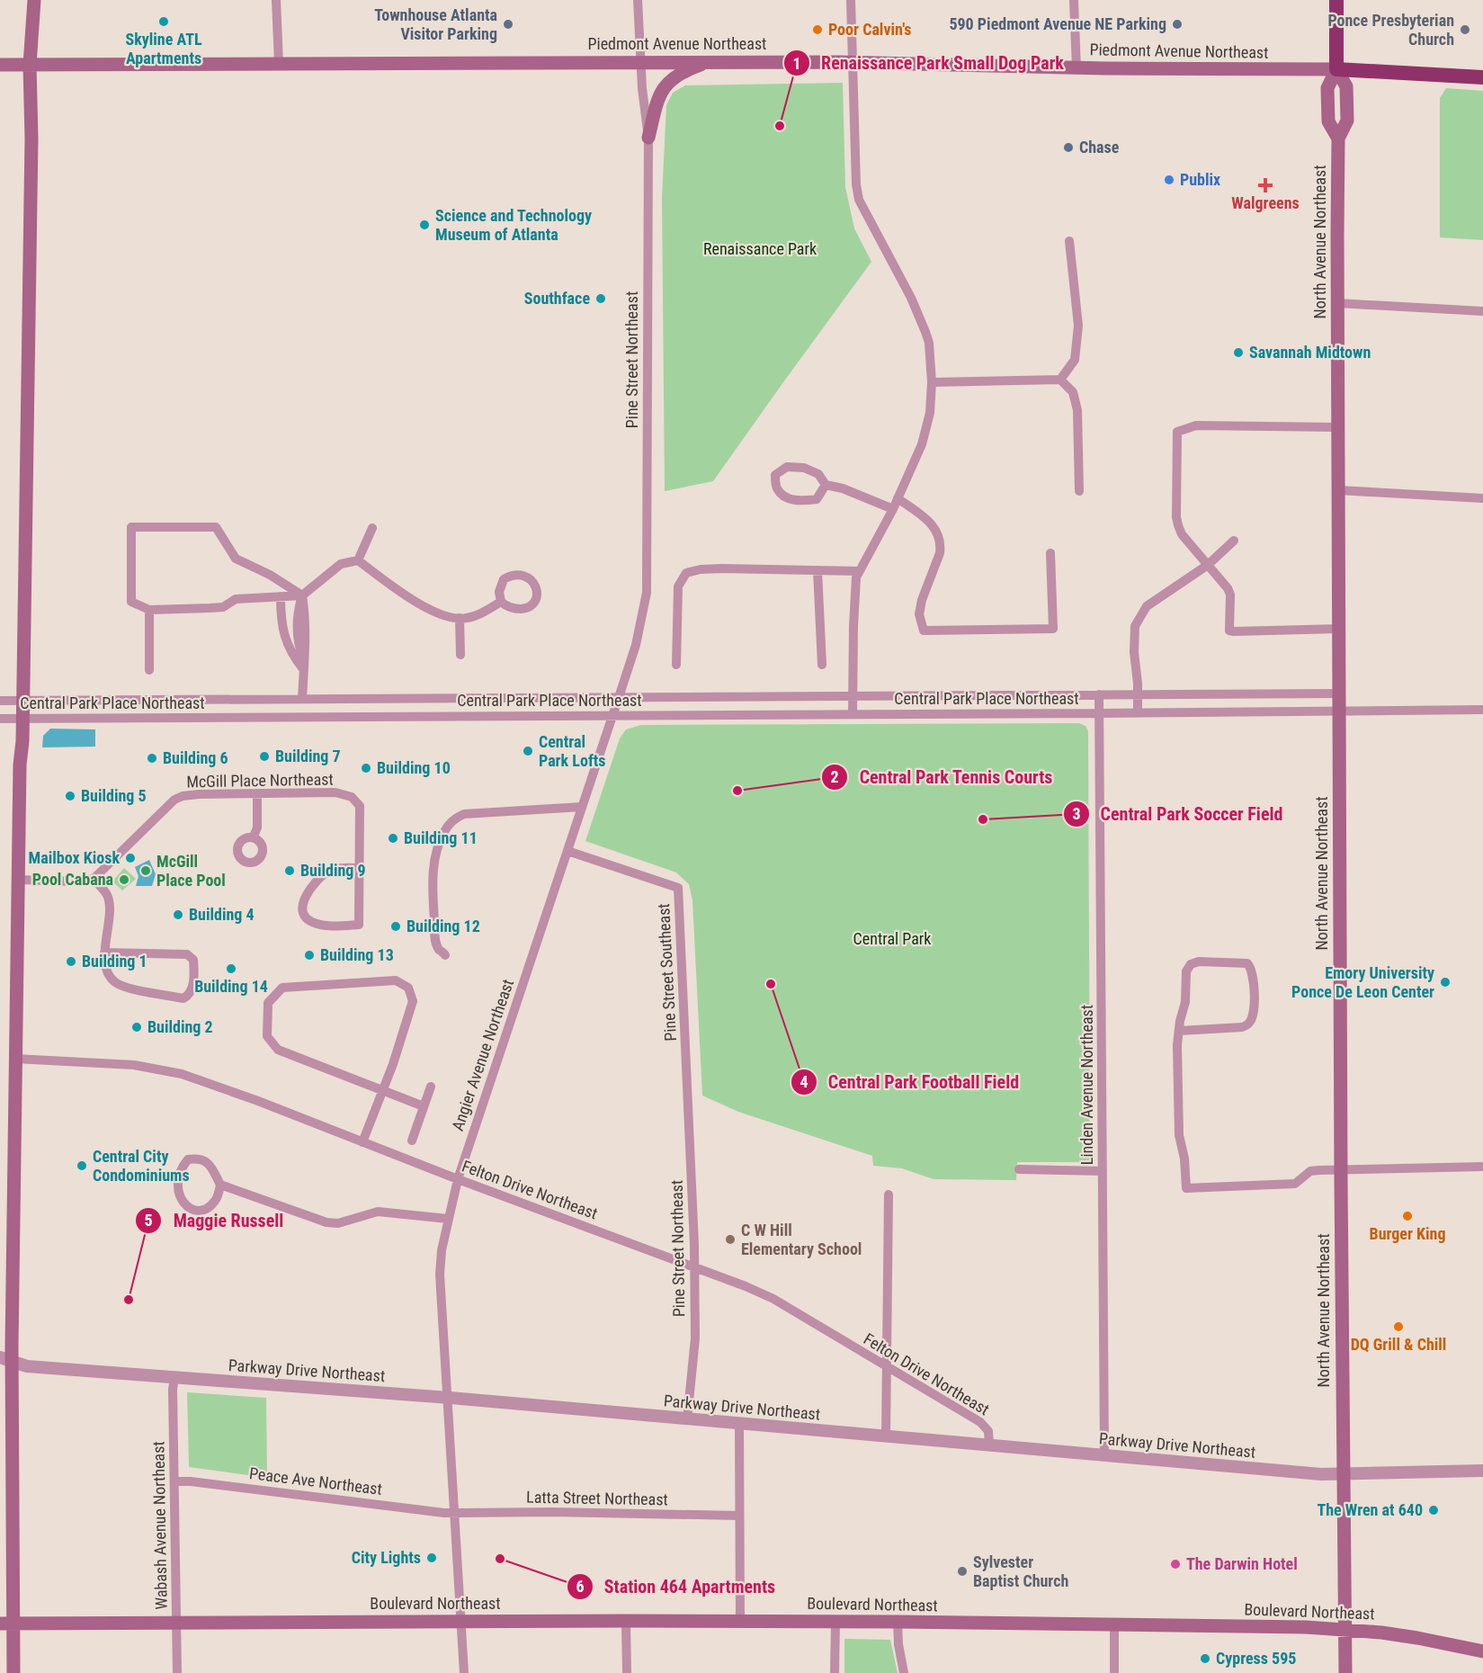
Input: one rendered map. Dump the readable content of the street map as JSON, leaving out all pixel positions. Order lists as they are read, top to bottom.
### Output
{
  "streets": {
    "highway": ["Piedmont Avenue Northeast", "North Avenue Northeast"],
    "main road": ["Boulevard Northeast"],
    "street": [
      "Pine Street Northeast",
      "Central Park Place Northeast",
      "McGill Place Northeast",
      "Pine Street Southeast",
      "Angier Avenue Northeast",
      "Linden Avenue Northeast",
      "Felton Drive Northeast",
      "Parkway Drive Northeast",
      "Peace Ave Northeast",
      "Latta Street Northeast",
      "Wabash Avenue Northeast"
    ]
  },
  "crossings": [
    ["Piedmont Avenue Northeast", "North Avenue Northeast"],
    ["Piedmont Avenue Northeast", "Pine Street Northeast"],
    ["North Avenue Northeast", "Central Park Place Northeast"],
    ["North Avenue Northeast", "Parkway Drive Northeast"],
    ["North Avenue Northeast", "Boulevard Northeast"],
    ["Pine Street Northeast", "Central Park Place Northeast"],
    ["Pine Street Northeast", "Pine Street Southeast"],
    ["Pine Street Northeast", "Angier Avenue Northeast"],
    ["Pine Street Northeast", "Felton Drive Northeast"],
    ["Pine Street Northeast", "Parkway Drive Northeast"],
    ["Central Park Place Northeast", "Angier Avenue Northeast"],
    ["Central Park Place Northeast", "Linden Avenue Northeast"],
    ["Pine Street Southeast", "Angier Avenue Northeast"],
    ["Angier Avenue Northeast", "Felton Drive Northeast"],
    ["Angier Avenue Northeast", "Parkway Drive Northeast"],
    ["Angier Avenue Northeast", "Peace Ave Northeast"],
    ["Angier Avenue Northeast", "Latta Street Northeast"],
    ["Angier Avenue Northeast", "Boulevard Northeast"],
    ["Linden Avenue Northeast", "Parkway Drive Northeast"],
    ["Felton Drive Northeast", "Parkway Drive Northeast"],
    ["Parkway Drive Northeast", "Wabash Avenue Northeast"],
    ["Peace Ave Northeast", "Latta Street Northeast"],
    ["Peace Ave Northeast", "Wabash Avenue Northeast"],
    ["Wabash Avenue Northeast", "Boulevard Northeast"]
  ],
  "parks": ["Renaissance Park", "Central Park"],
  "places": {
    "other": [
      "Skyline ATL Apartments",
      "Townhouse Atlanta Visitor Parking",
      "590 Piedmont Avenue NE Parking",
      "Poor Calvin's",
      "Ponce Presbyterian Church",
      "Renaissance Park Small Dog Park",
      "Chase",
      "Publix",
      "Science and Technology Museum of Atlanta",
      "Southface",
      "Savannah Midtown",
      "Central Park Lofts",
      "Building 7",
      "Building 6",
      "Building 10",
      "Central Park Tennis Courts",
      "Building 5",
      "Central Park Soccer Field",
      "Building 11",
      "Mailbox Kiosk",
      "McGill Place Pool",
      "Building 9",
      "Pool Cabana",
      "Building 4",
      "Building 12",
      "Building 13",
      "Building 1",
      "Building 14",
      "Emory University Ponce De Leon Center",
      "Central Park Football Field",
      "Building 2",
      "Central City Condominiums",
      "Burger King",
      "C W Hill Elementary School",
      "Maggie Russell",
      "DQ Grill & Chill",
      "The Wren at 640",
      "City Lights",
      "Station 464 Apartments",
      "The Darwin Hotel",
      "Sylvester Baptist Church",
      "Cypress 595"
    ],
    "health": ["Walgreens"]
  }
}
